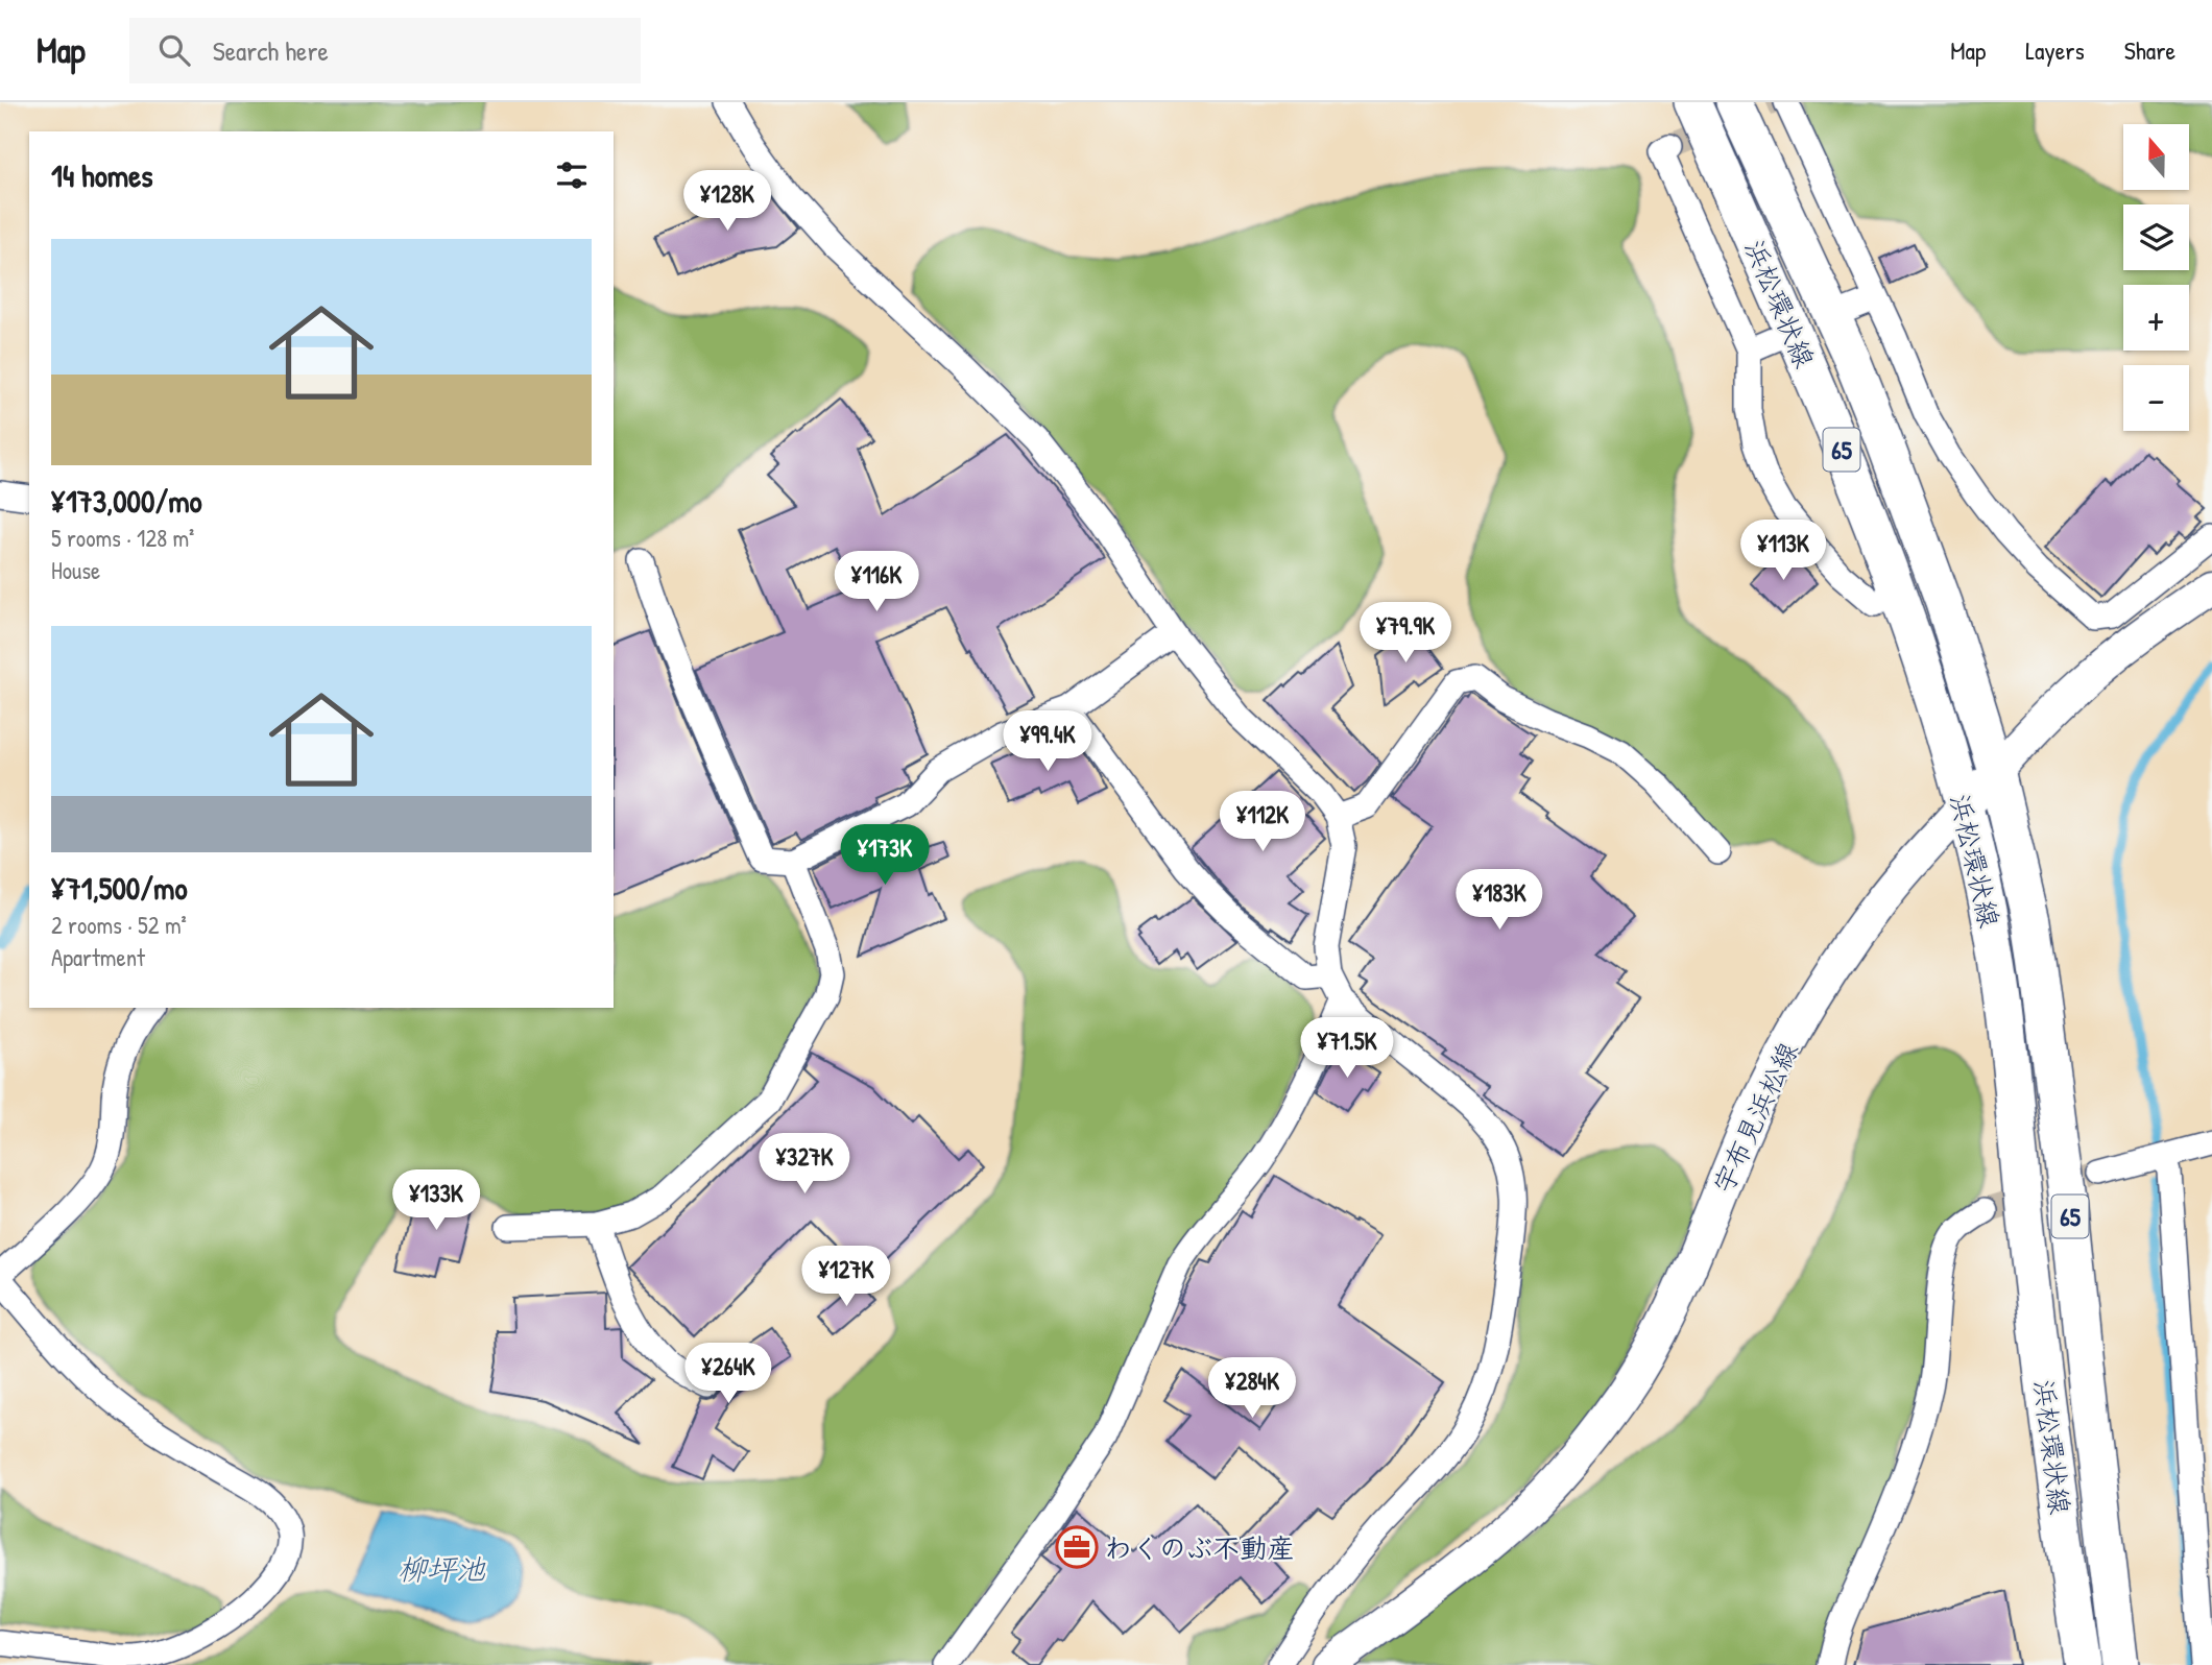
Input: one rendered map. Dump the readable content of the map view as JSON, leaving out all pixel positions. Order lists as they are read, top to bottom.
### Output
{
  "streets": {
    "main road": ["浜松環状線", "65", "宇布見浜松線"]
  },
  "crossings": [
    ["浜松環状線", "宇布見浜松線"]
  ],
  "water": ["柳坪池"],
  "places": {
    "office": ["わくのぶ不動産"]
  },
  "north": "top",
  "page": {
    "header": "Map",
    "search": "Search here",
    "nav": ["Map", "Layers", "Share"],
    "map_buttons": ["+", "−"],
    "heading": "14 homes",
    "price": [
      "¥128K",
      "¥113K",
      "¥116K",
      "¥79.9K",
      "¥99.4K",
      "¥112K",
      "¥173K",
      "¥183K",
      "¥71.5K",
      "¥327K",
      "¥133K",
      "¥127K",
      "¥264K",
      "¥284K"
    ],
    "list": [
      {
        "name": "¥173,000/mo",
        "note": "5 rooms · 128 m² · House"
      },
      {
        "name": "¥71,500/mo",
        "note": "2 rooms · 52 m² · Apartment"
      }
    ]
  }
}
